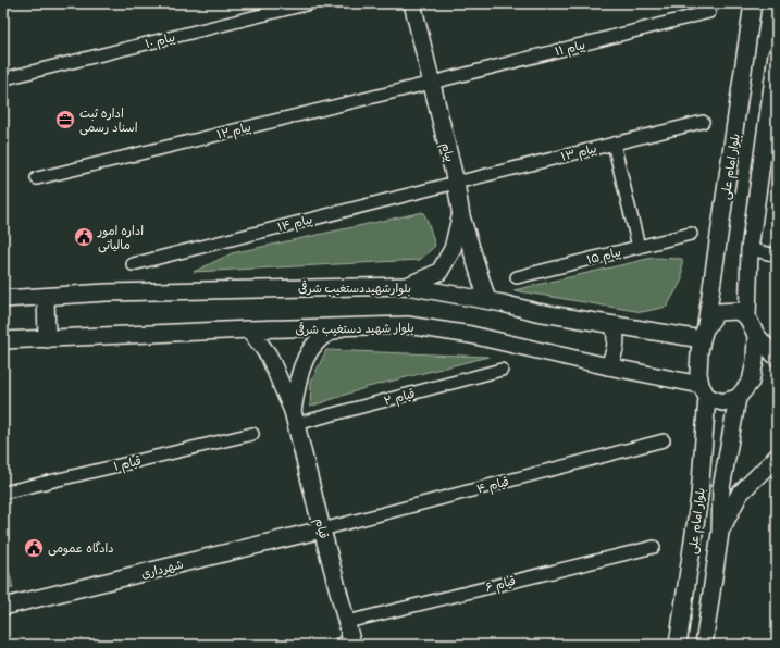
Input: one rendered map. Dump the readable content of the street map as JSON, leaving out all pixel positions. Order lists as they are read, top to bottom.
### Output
{
  "streets": {
    "main road": [
      "پیام",
      "بلوار امام علی",
      "بلوارشهیددستغیب شرقی",
      "بلوار شهید دستغیب شرقی",
      "قیام",
      "شهرداری"
    ],
    "street": [
      "پیام ۱۰",
      "پیام ۱۱",
      "پیام ۱۲",
      "پیام ۱۳",
      "پیام ۱۴",
      "پيام ۱۵",
      "قیام ۲",
      "قیام ۱",
      "قیام ۴",
      "قیام ۶"
    ]
  },
  "crossings": [
    ["پیام ۱۱", "پیام ۱۲"],
    ["پیام ۱۱", "پیام"],
    ["پیام ۱۲", "پیام"],
    ["پیام", "پیام ۱۳"],
    ["پیام", "پیام ۱۴"],
    ["پیام", "بلوارشهیددستغیب شرقی"],
    ["پیام ۱۳", "پیام ۱۴"],
    ["بلوار امام علی", "بلوارشهیددستغیب شرقی"],
    ["بلوار امام علی", "بلوار شهید دستغیب شرقی"],
    ["بلوارشهیددستغیب شرقی", "بلوار شهید دستغیب شرقی"],
    ["بلوار شهید دستغیب شرقی", "قیام"],
    ["قیام ۲", "قیام"],
    ["قیام ۴", "قیام"],
    ["قیام ۴", "شهرداری"],
    ["قیام", "شهرداری"],
    ["قیام", "قیام ۶"]
  ],
  "places": {
    "office": ["اداره ثبت اسناد رسمی"],
    "public building": ["اداره امور مالیاتی", "دادگاه عمومی"]
  }
}
